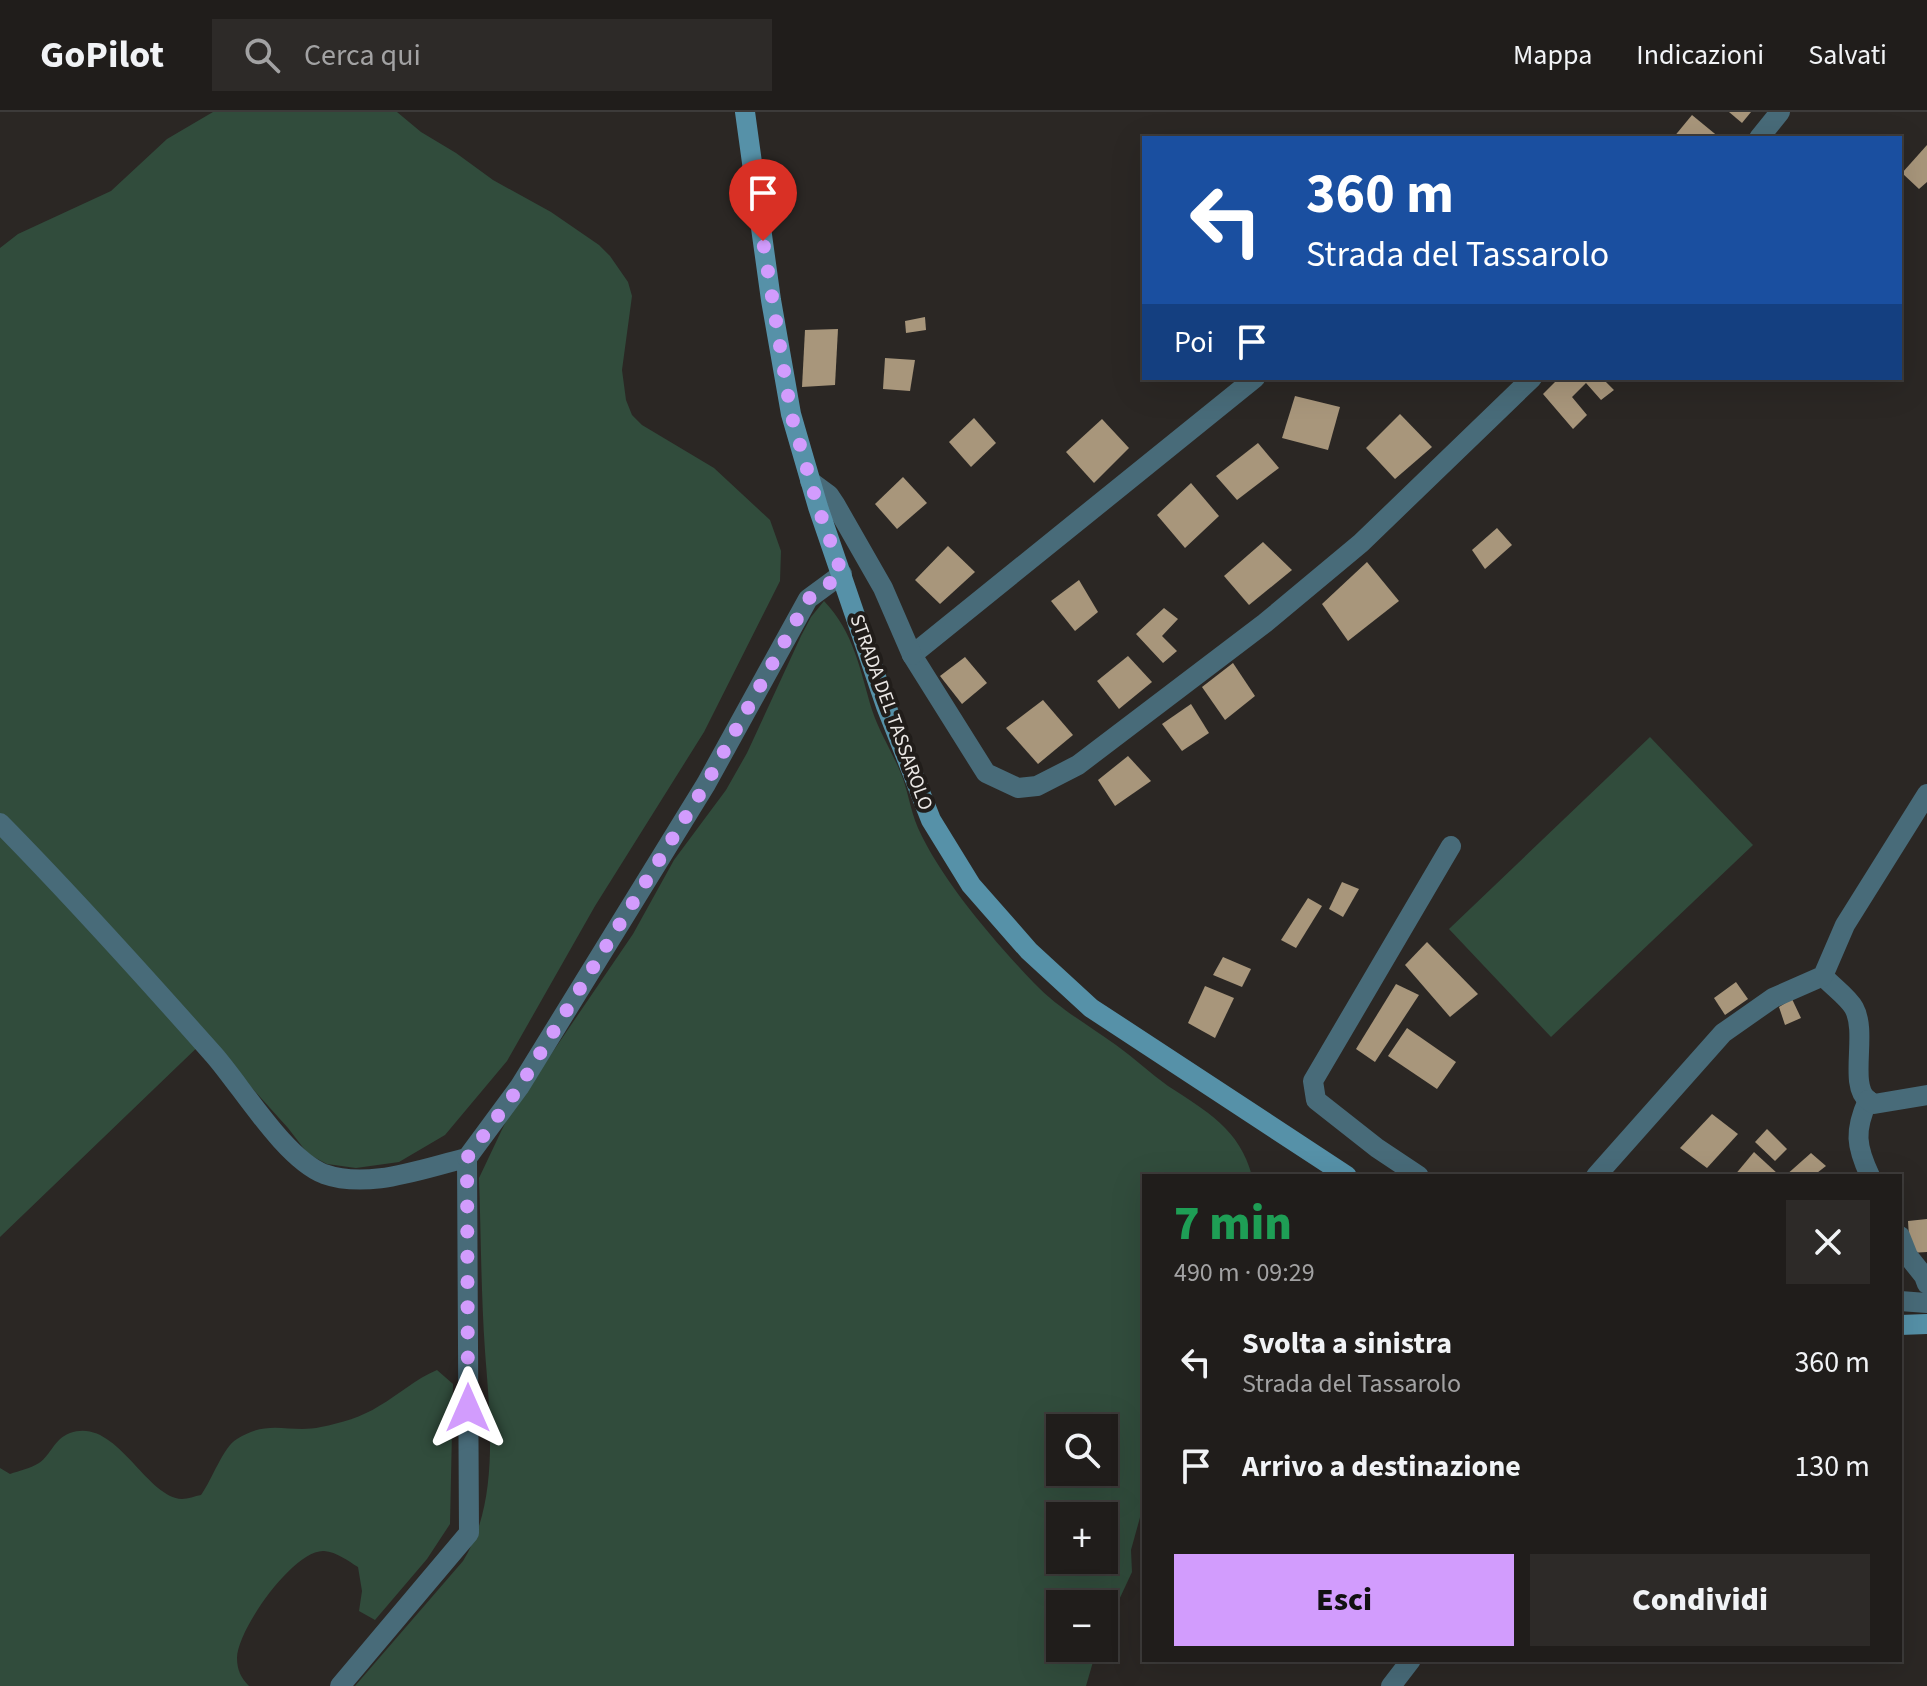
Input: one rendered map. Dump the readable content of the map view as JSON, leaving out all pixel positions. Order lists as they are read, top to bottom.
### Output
{
  "streets": {
    "main road": ["STRADA DEL TASSAROLO"]
  },
  "page": {
    "header": "GoPilot",
    "search": "Cerca qui",
    "nav": ["Mappa", "Indicazioni", "Salvati"],
    "turn": ["360 m", "Strada del Tassarolo"],
    "then": "Poi",
    "heading": ["7 min", "490 m · 09:29"],
    "list": [
      {
        "name": "Svolta a sinistra",
        "note": "Strada del Tassarolo",
        "value": "360 m"
      },
      {
        "name": "Arrivo a destinazione",
        "value": "130 m"
      }
    ],
    "map_buttons": ["+", "−"],
    "buttons": ["Esci", "Condividi"]
  }
}
